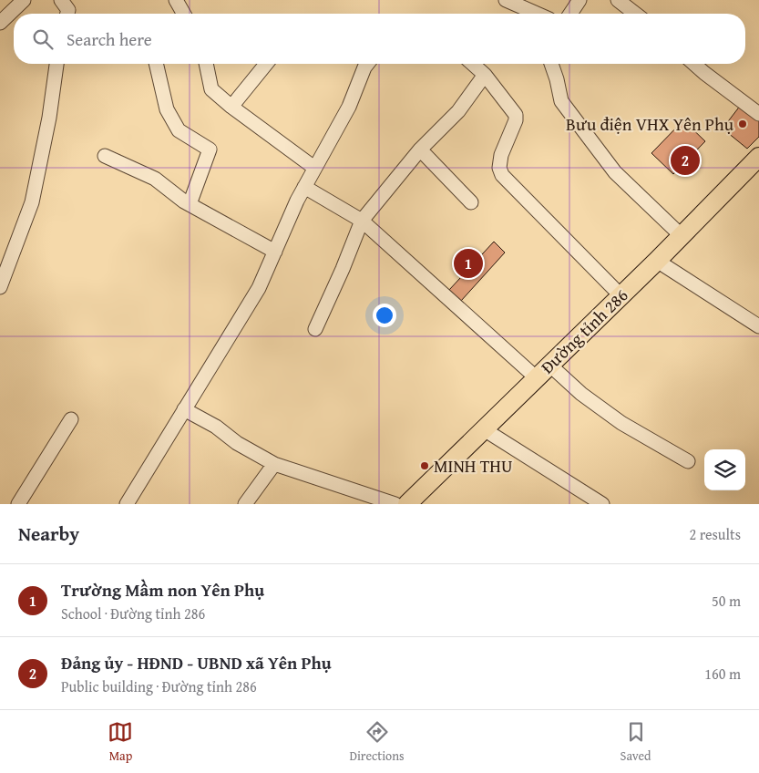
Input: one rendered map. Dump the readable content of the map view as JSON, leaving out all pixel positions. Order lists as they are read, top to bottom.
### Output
{
  "streets": {
    "main road": ["Đường tỉnh 286"]
  },
  "places": ["Bưu điện VHX Yên Phụ", "MINH THU"],
  "page": {
    "search": "Search here",
    "pins": ["2", "1"],
    "heading": ["Nearby", "2 results"],
    "list": [
      {
        "mark": "1",
        "name": "Trường Mầm non Yên Phụ",
        "note": "School · Đường tỉnh 286",
        "value": "50 m"
      },
      {
        "mark": "2",
        "name": "Đảng ủy - HĐND - UBND xã Yên Phụ",
        "note": "Public building · Đường tỉnh 286",
        "value": "160 m"
      }
    ],
    "nav": ["Map", "Directions", "Saved"]
  }
}
